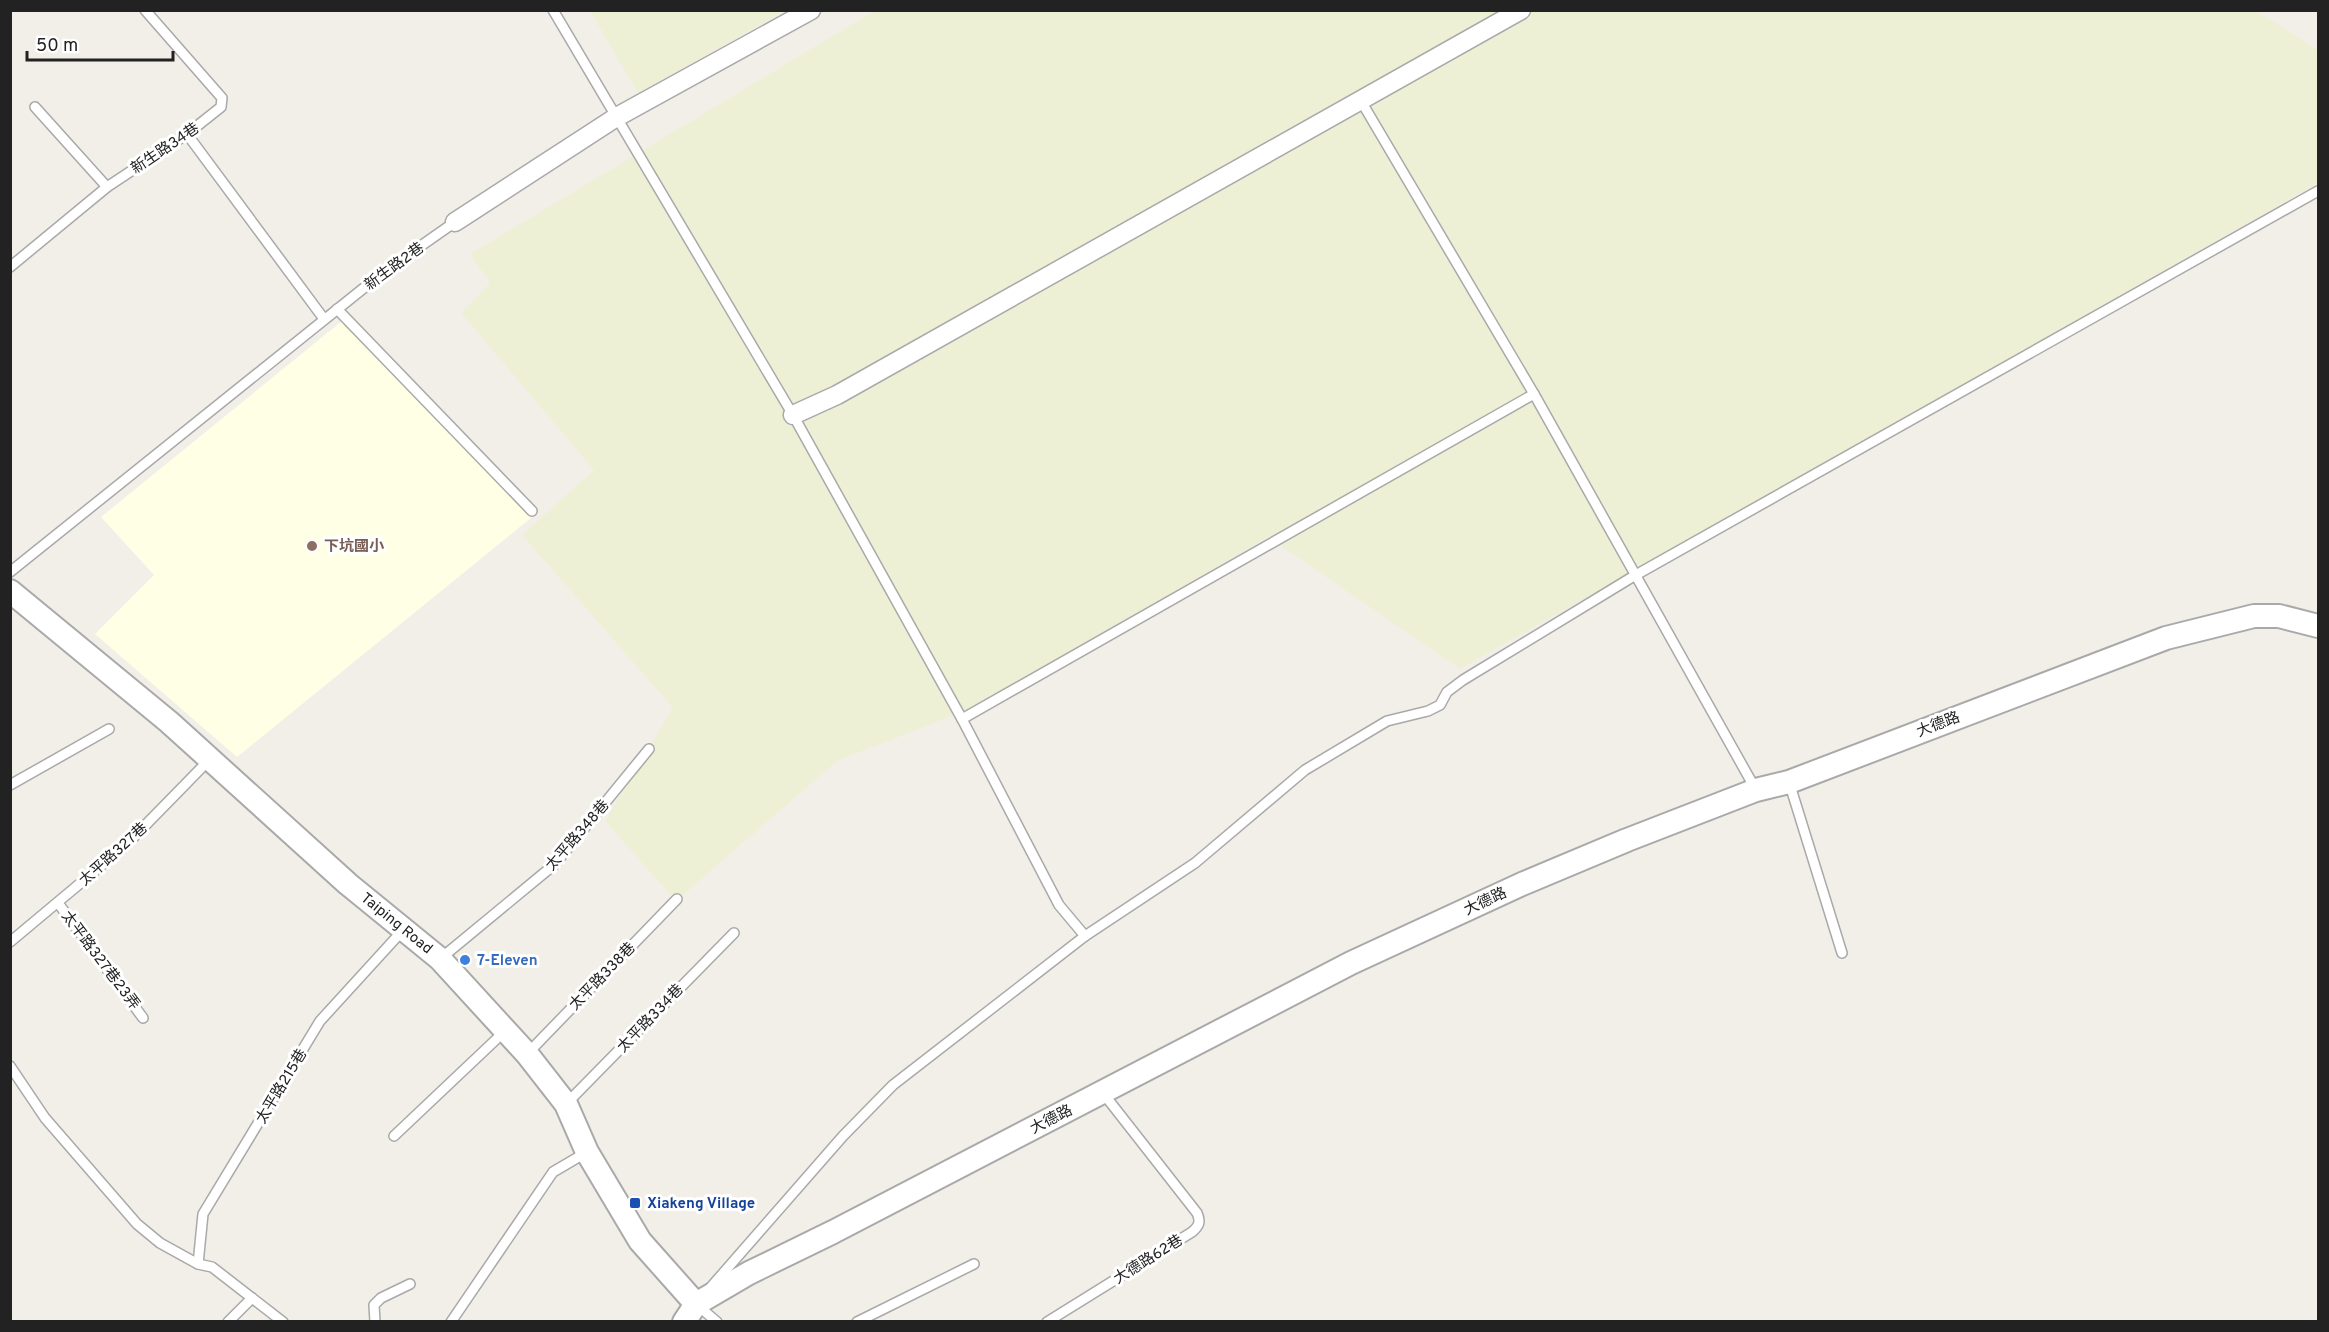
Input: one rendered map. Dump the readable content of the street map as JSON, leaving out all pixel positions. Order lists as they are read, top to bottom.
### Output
{
  "streets": {
    "street": ["新生路2巷", "大德路", "Taiping Road"],
    "lane": [
      "新生路34巷",
      "太平路348巷",
      "太平路327巷",
      "太平路327巷23弄",
      "太平路338巷",
      "太平路334巷",
      "太平路215巷",
      "大德路62巷"
    ]
  },
  "crossings": [
    ["大德路", "Taiping Road"],
    ["大德路", "大德路62巷"],
    ["太平路348巷", "Taiping Road"],
    ["太平路327巷", "Taiping Road"],
    ["太平路327巷", "太平路327巷23弄"],
    ["Taiping Road", "太平路338巷"],
    ["Taiping Road", "太平路334巷"],
    ["Taiping Road", "太平路215巷"]
  ],
  "places": {
    "other": ["下坑國小", "7-Eleven"],
    "transit": ["Xiakeng Village"]
  },
  "scale_bar": "50 m"
}
